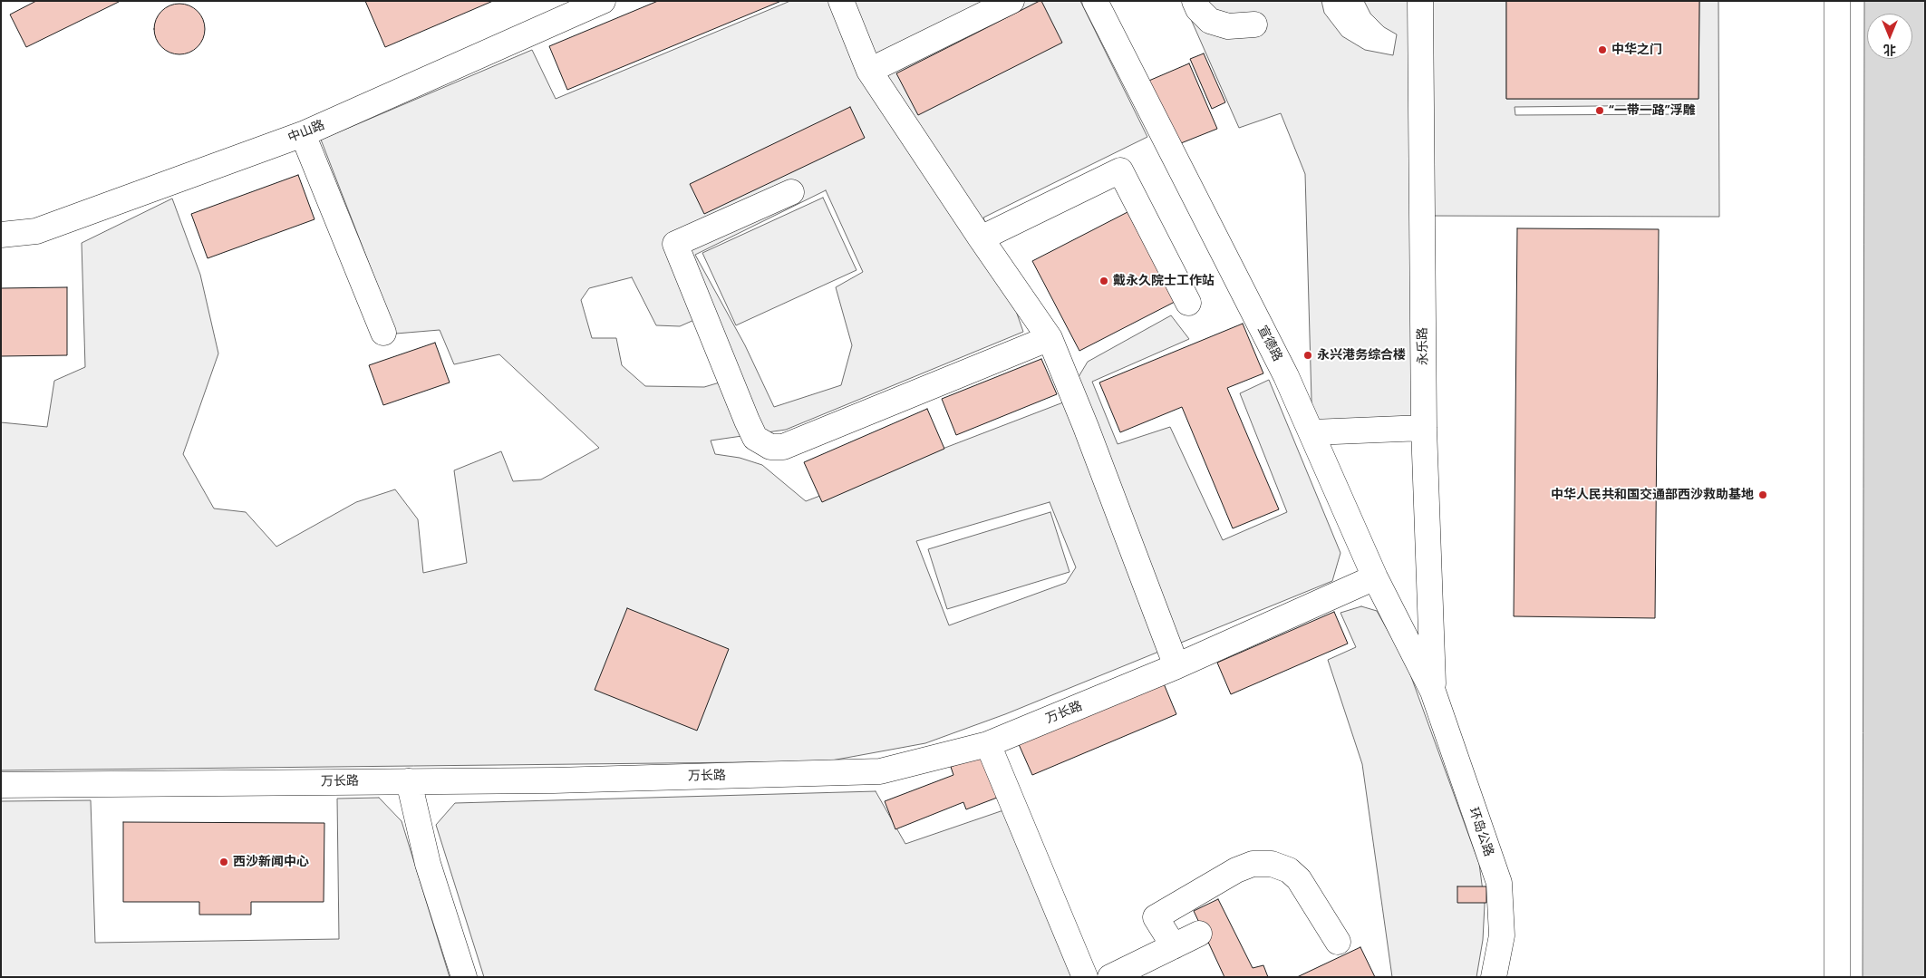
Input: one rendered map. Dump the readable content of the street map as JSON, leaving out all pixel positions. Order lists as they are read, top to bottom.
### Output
{
  "streets": {
    "street": [
      "中山路",
      "宣德路",
      "永乐路",
      "万长路",
      "环岛公路"
    ]
  },
  "crossings": [
    ["宣德路", "永乐路"],
    ["宣德路", "万长路"],
    ["宣德路", "环岛公路"],
    ["永乐路", "环岛公路"]
  ],
  "places": [
    "中华之门",
    "“一带一路”浮雕",
    "戴永久院士工作站",
    "永兴港务综合楼",
    "中华人民共和国交通部西沙救助基地",
    "西沙新闻中心"
  ],
  "north": "bottom"
}
